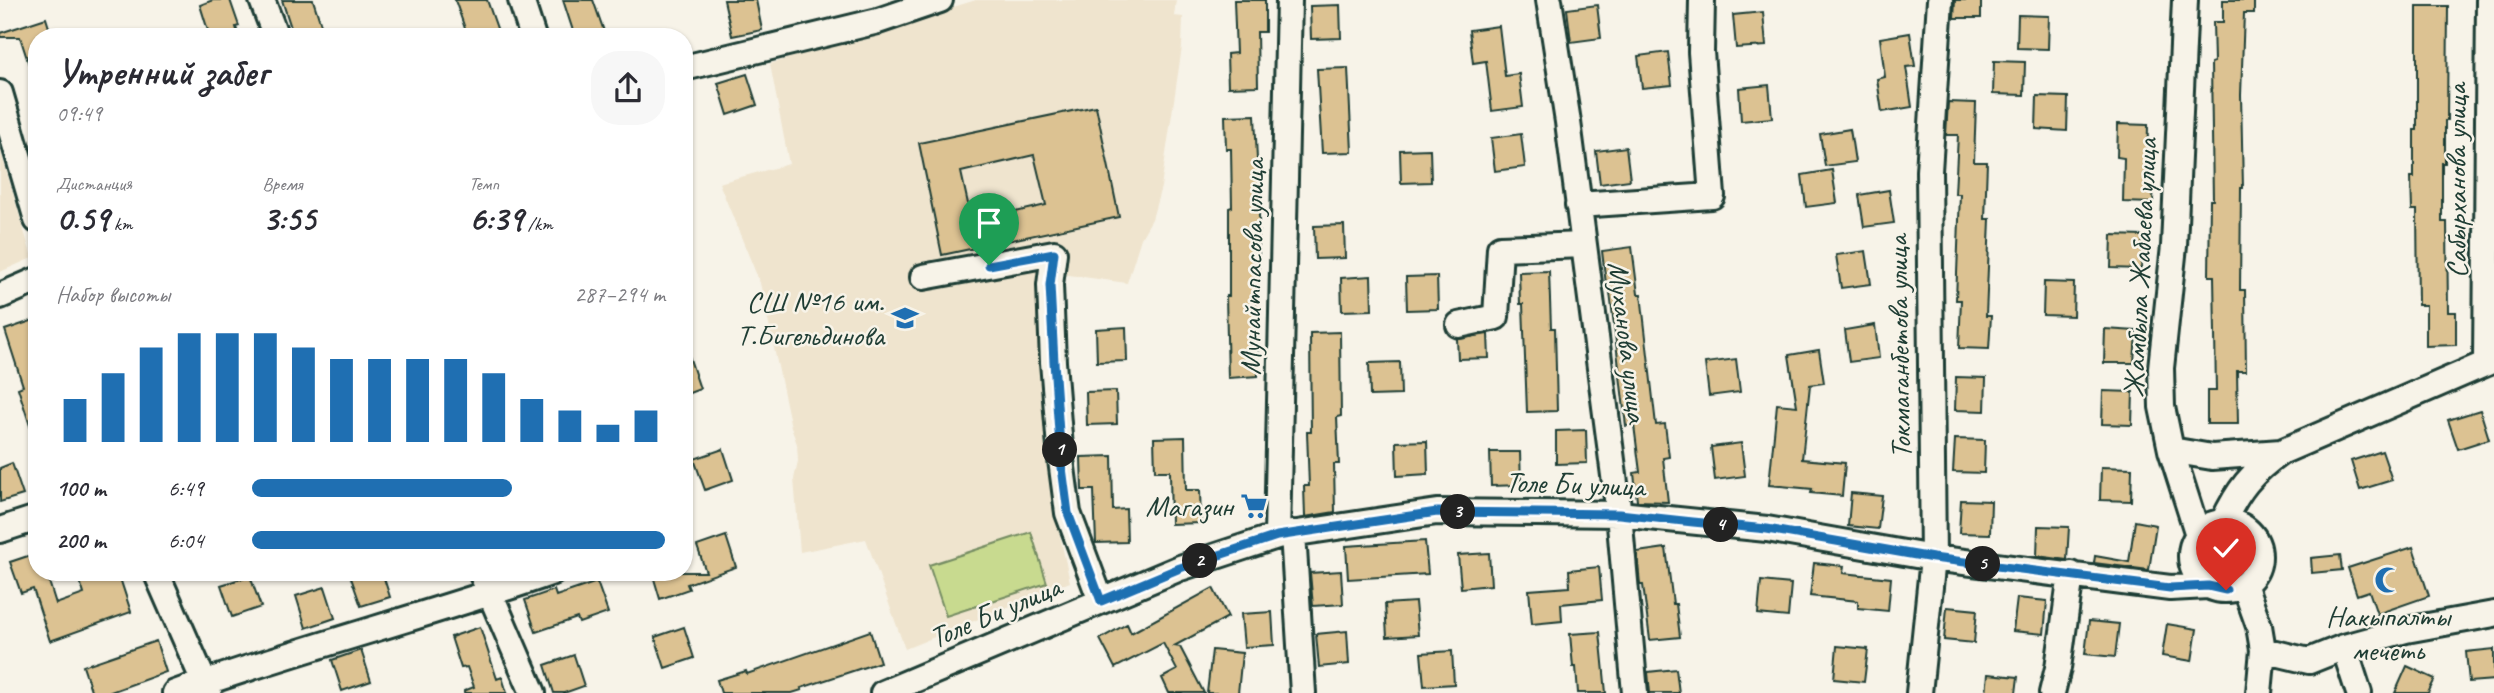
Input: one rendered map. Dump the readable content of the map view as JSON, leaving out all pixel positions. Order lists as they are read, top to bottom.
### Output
{
  "streets": {
    "street": [
      "Сабырханова улица",
      "Мунайтпасова улица",
      "Жамбыла Жабаева улица",
      "Муханова улица",
      "Токмаганбетова улица",
      "Толе Би улица"
    ]
  },
  "crossings": [
    ["Сабырханова улица", "Жамбыла Жабаева улица"],
    ["Сабырханова улица", "Толе Би улица"],
    ["Мунайтпасова улица", "Толе Би улица"],
    ["Жамбыла Жабаева улица", "Толе Би улица"],
    ["Муханова улица", "Толе Би улица"],
    ["Токмаганбетова улица", "Толе Би улица"]
  ],
  "places": {
    "school or university": ["СШ №16 им. Т.Бигельдинова"],
    "supermarket": ["Магазин"],
    "mosque": ["Накыпалты мечеть"]
  },
  "page": {
    "heading": ["Утренний забег", "09:49"],
    "stats": [
      ["Дистанция", "0.59 km"],
      ["Время", "3:55"],
      ["Темп", "6:39 /km"]
    ],
    "chart": ["Набор высоты", "287–294 m"],
    "pins": [
      "1",
      "3",
      "4",
      "2",
      "5"
    ],
    "list": [
      {
        "name": "100 m",
        "note": "6:49"
      },
      {
        "name": "200 m",
        "note": "6:04"
      }
    ]
  }
}
